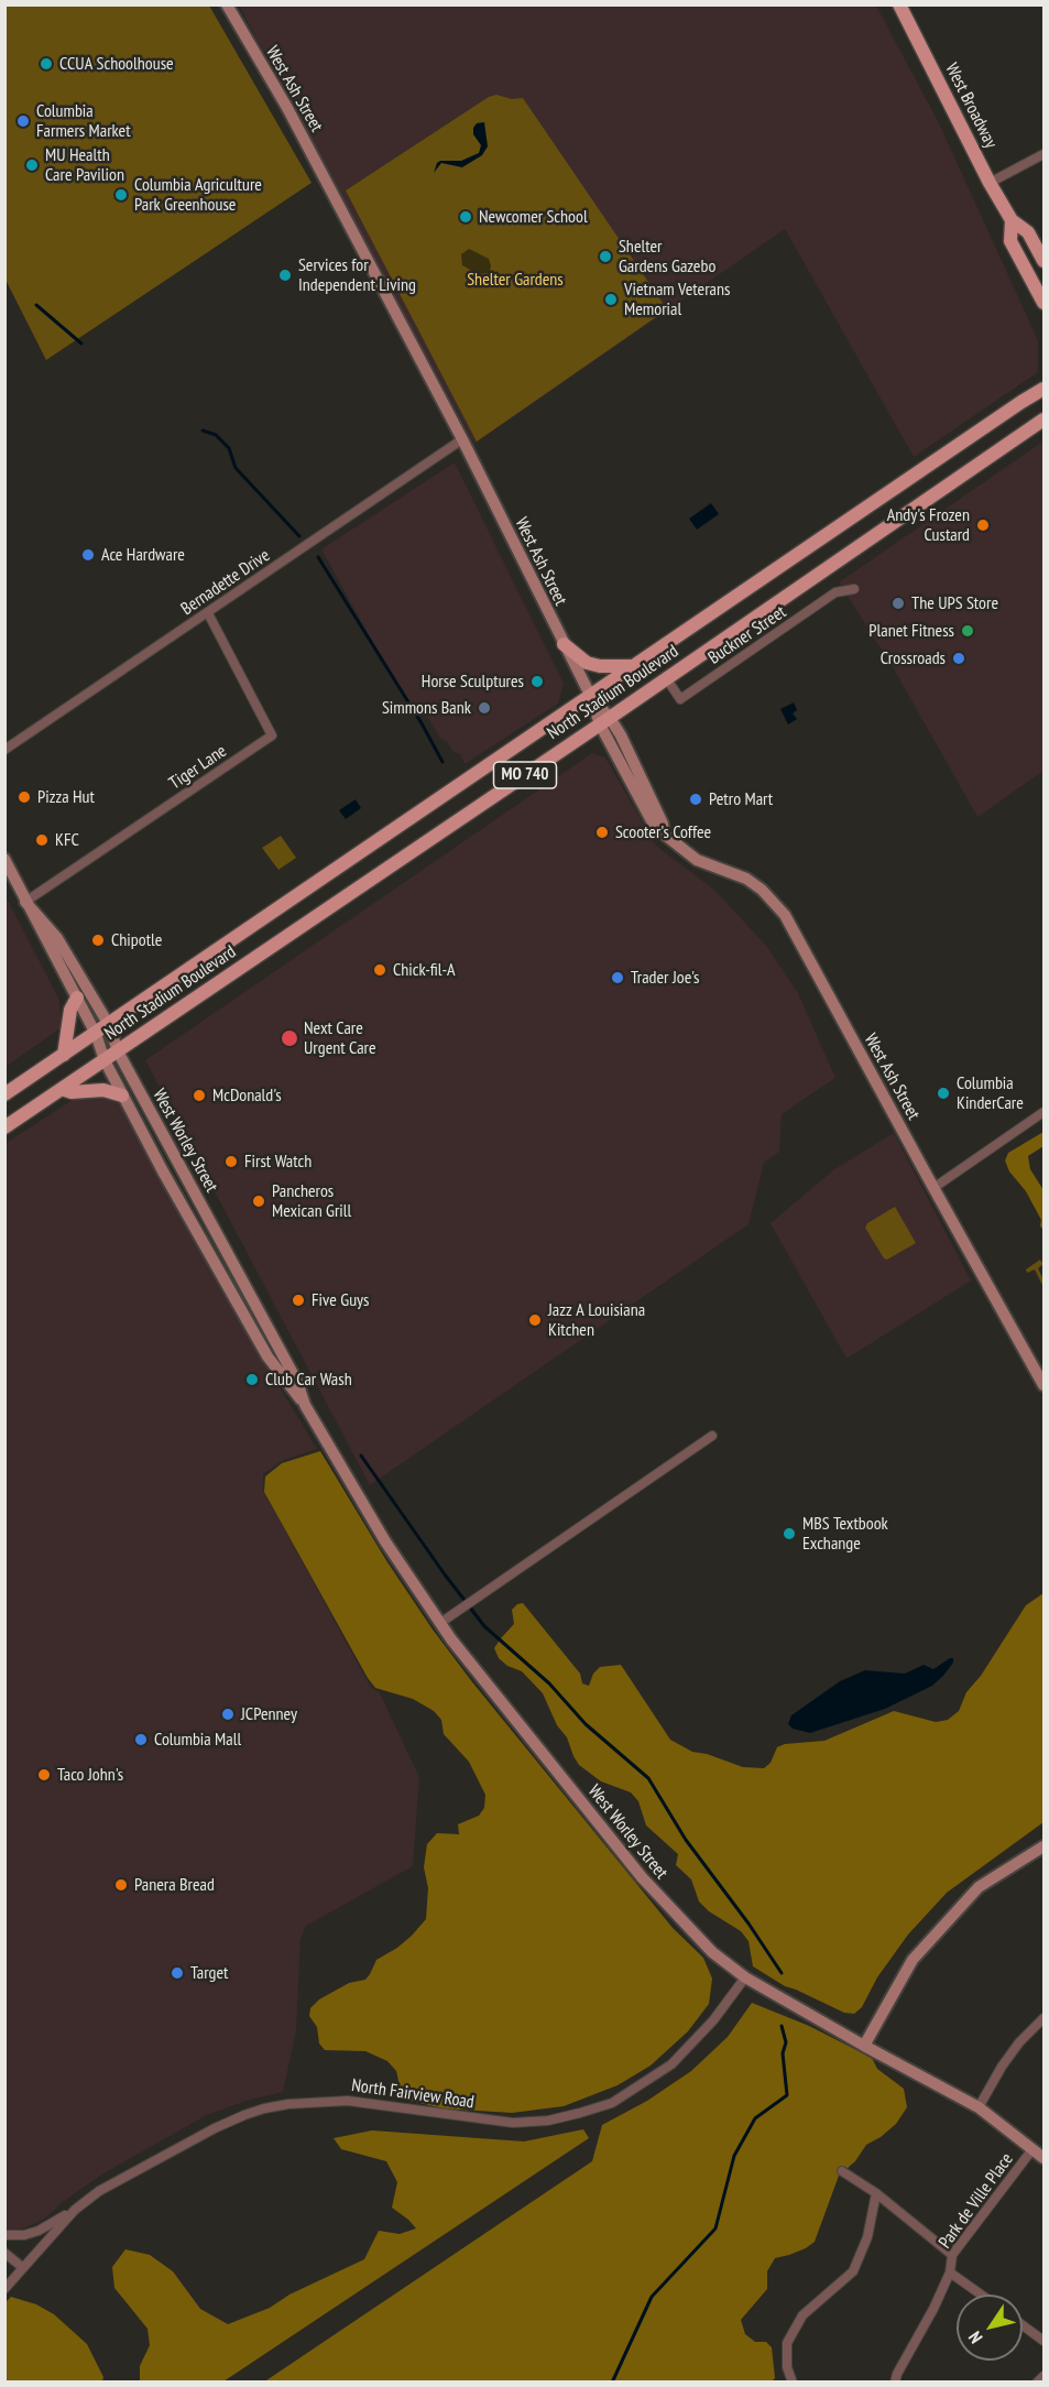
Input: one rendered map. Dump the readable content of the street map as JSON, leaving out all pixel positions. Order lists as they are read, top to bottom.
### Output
{
  "streets": {
    "main road": ["West Broadway", "North Stadium Boulevard", "MO 740"],
    "street": [
      "West Ash Street",
      "Bernadette Drive",
      "Buckner Street",
      "Tiger Lane",
      "West Worley Street",
      "North Fairview Road",
      "Park de Ville Place"
    ]
  },
  "crossings": [
    ["West Ash Street", "Bernadette Drive"],
    ["West Ash Street", "North Stadium Boulevard"],
    ["Bernadette Drive", "Tiger Lane"],
    ["Buckner Street", "North Stadium Boulevard"],
    ["North Stadium Boulevard", "West Worley Street"],
    ["Tiger Lane", "West Worley Street"],
    ["West Worley Street", "North Fairview Road"],
    ["West Worley Street", "Park de Ville Place"]
  ],
  "parks": ["Shelter Gardens"],
  "places": [
    "CCUA Schoolhouse",
    "Columbia Farmers Market",
    "MU Health Care Pavilion",
    "Columbia Agriculture Park Greenhouse",
    "Newcomer School",
    "Shelter Gardens Gazebo",
    "Services for Independent Living",
    "Vietnam Veterans Memorial",
    "Andy's Frozen Custard",
    "Ace Hardware",
    "The UPS Store",
    "Planet Fitness",
    "Crossroads",
    "Horse Sculptures",
    "Simmons Bank",
    "Pizza Hut",
    "Petro Mart",
    "Scooter's Coffee",
    "KFC",
    "Chipotle",
    "Chick-fil-A",
    "Trader Joe's",
    "Next Care Urgent Care",
    "Columbia KinderCare",
    "McDonald's",
    "First Watch",
    "Pancheros Mexican Grill",
    "Five Guys",
    "Jazz A Louisiana Kitchen",
    "Club Car Wash",
    "MBS Textbook Exchange",
    "JCPenney",
    "Columbia Mall",
    "Taco John's",
    "Panera Bread",
    "Target"
  ],
  "north": "bottom left"
}
